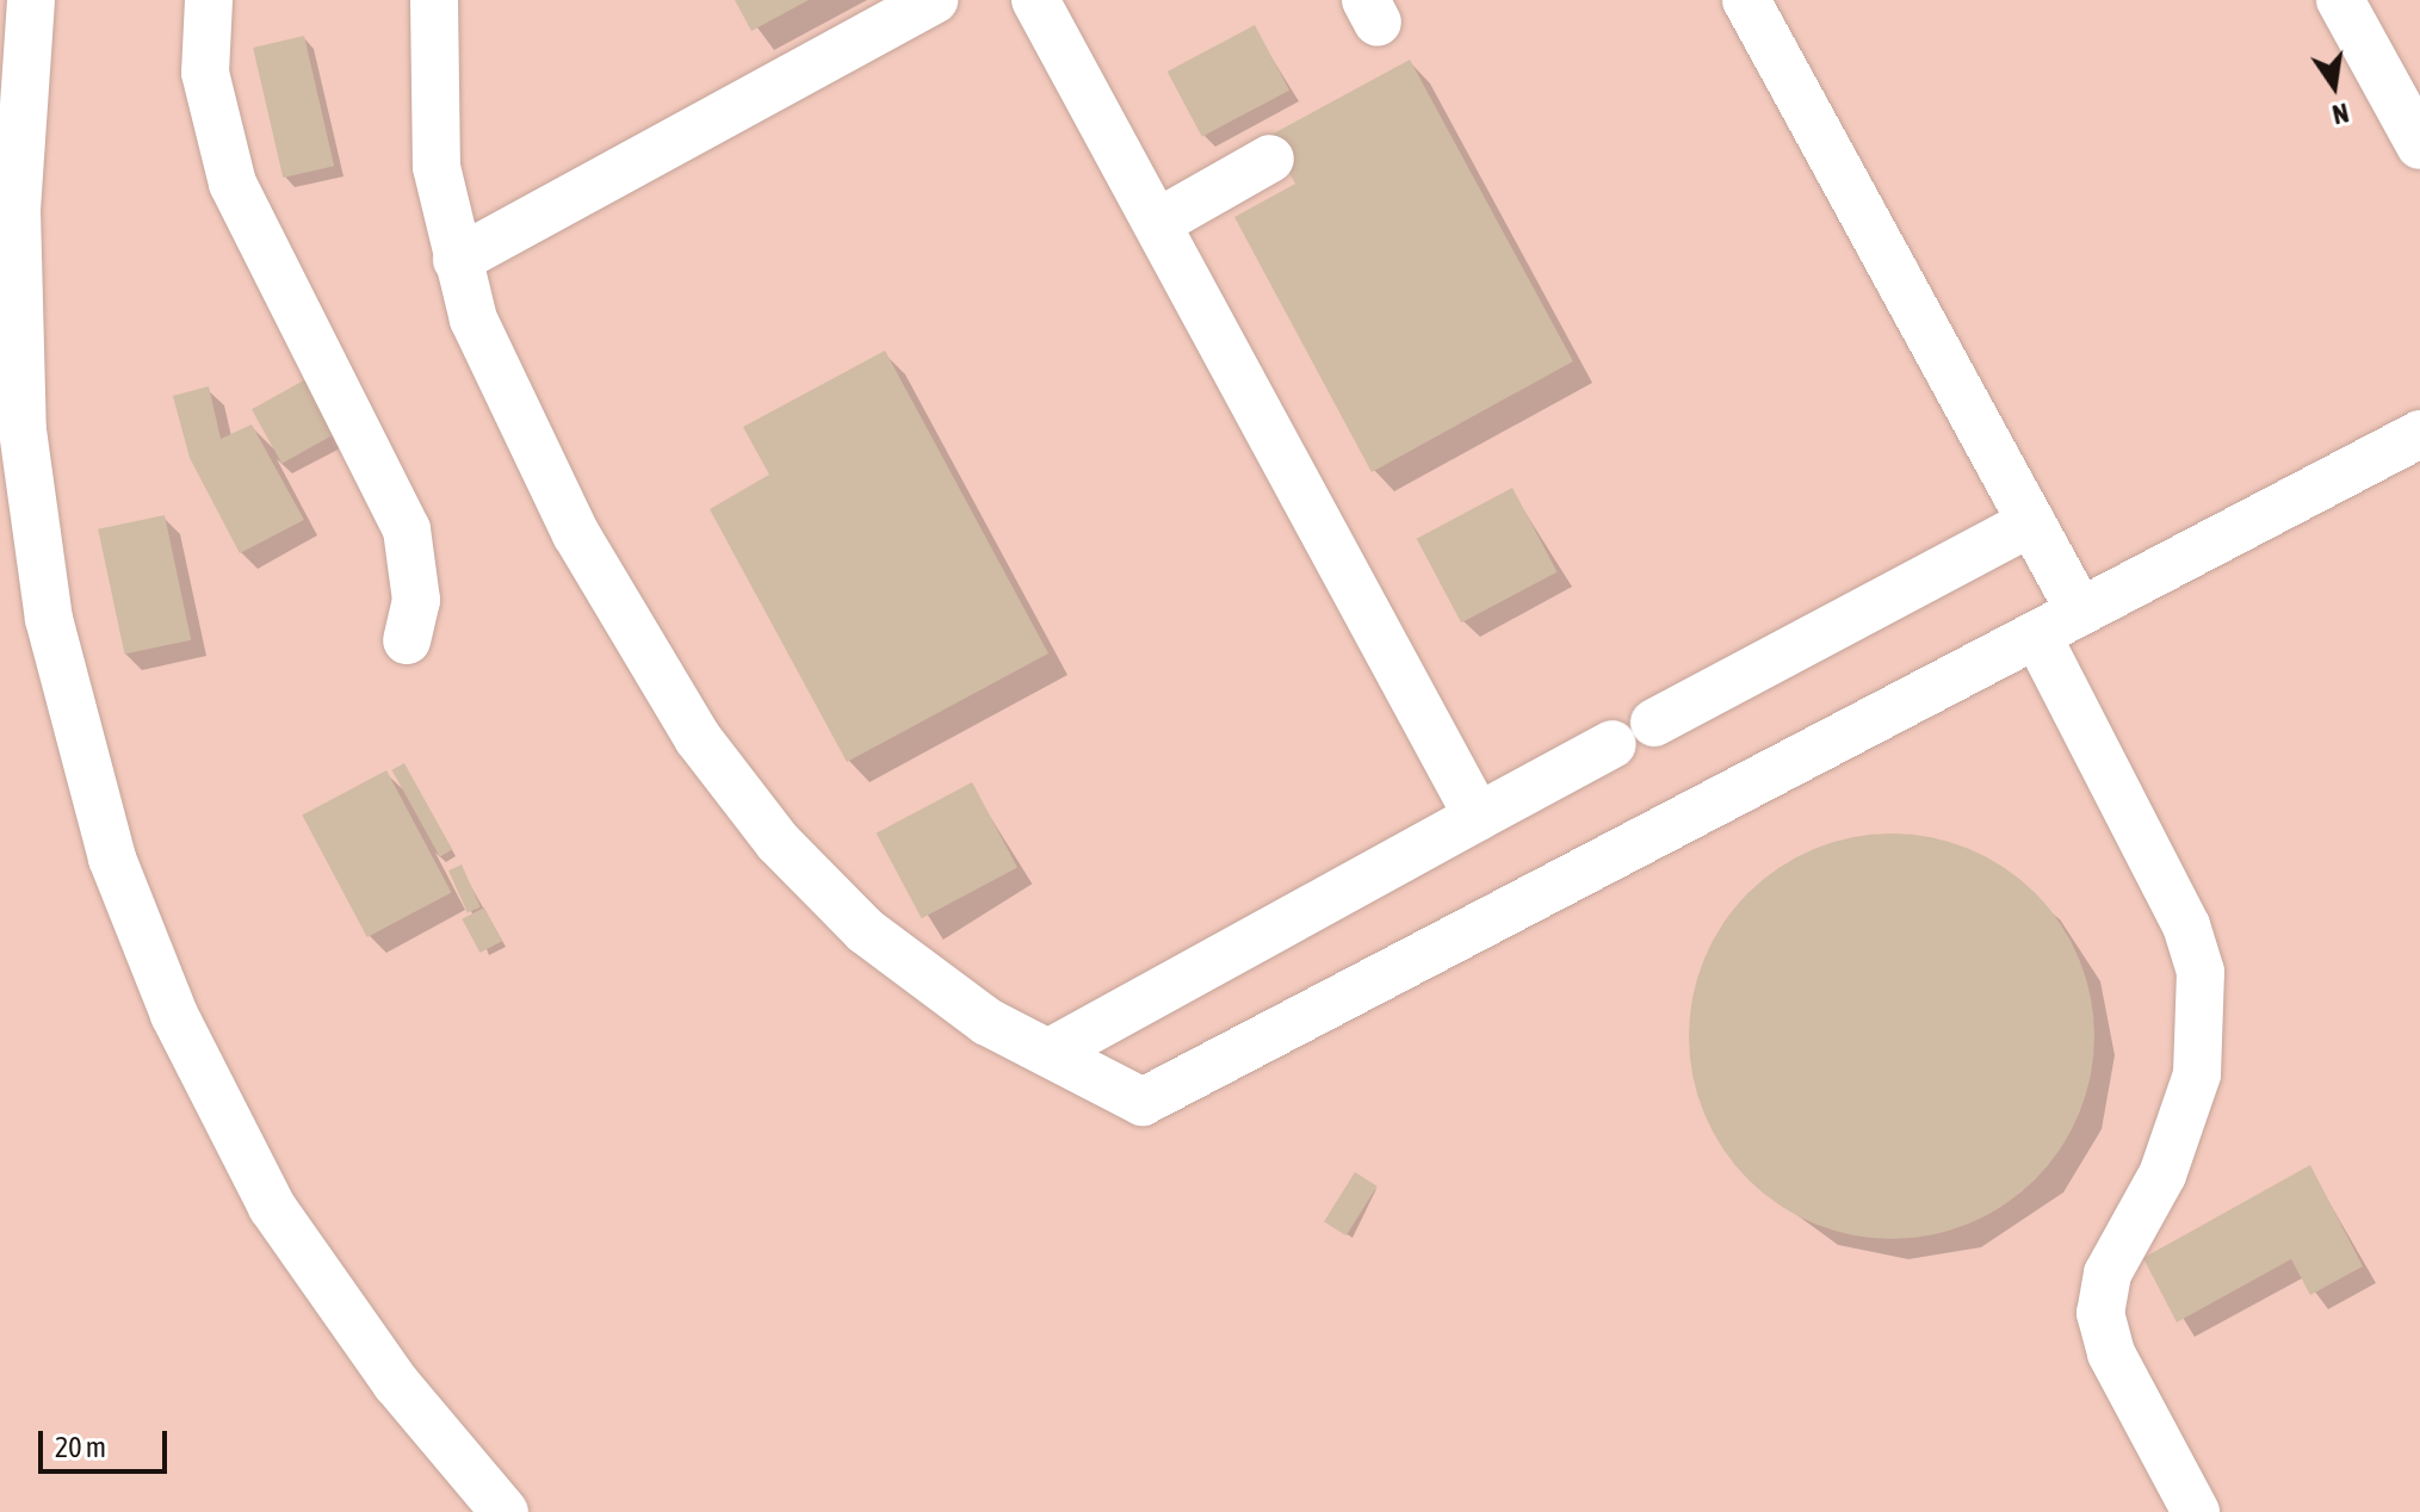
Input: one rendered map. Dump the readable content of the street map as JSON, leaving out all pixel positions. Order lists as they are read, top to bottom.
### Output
{
  "scale_bar": "20 m",
  "north": "bottom"
}
